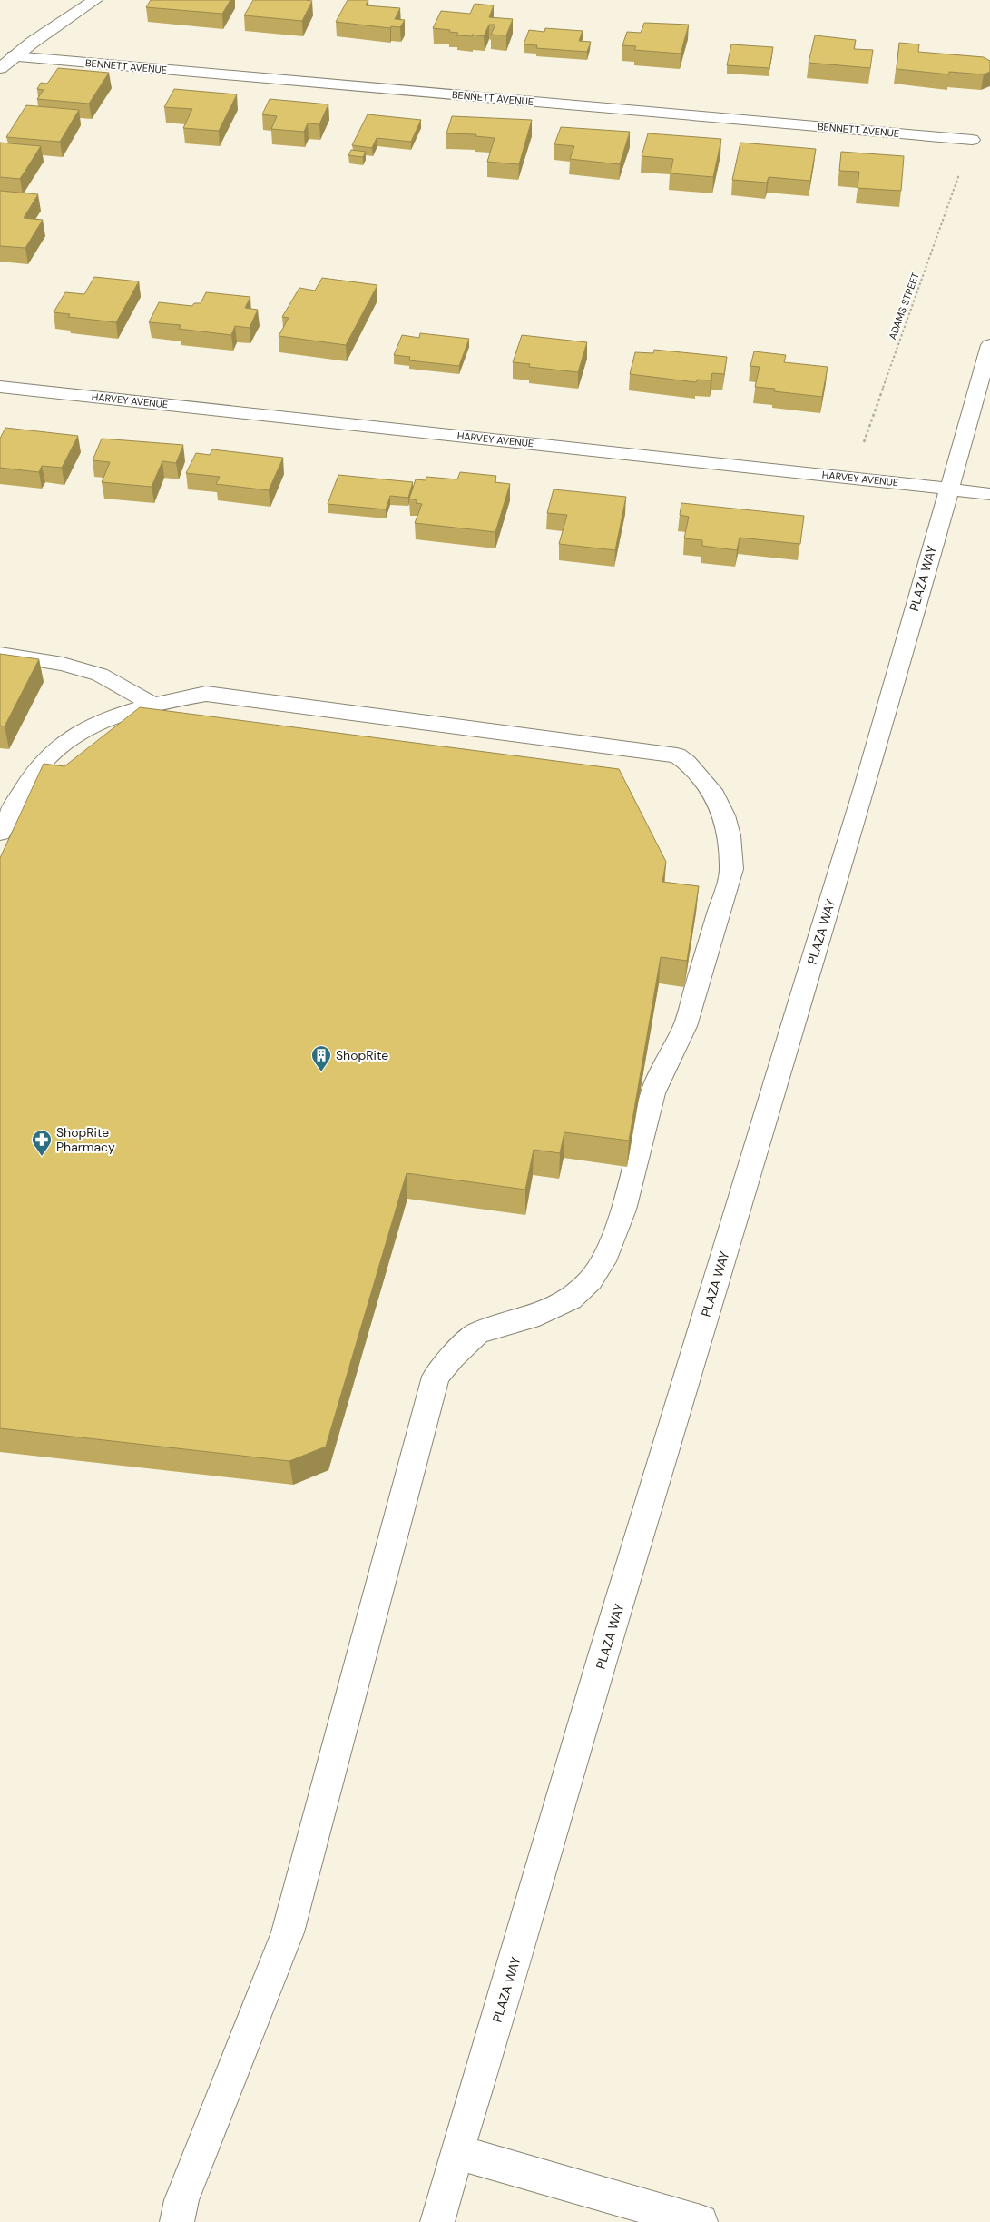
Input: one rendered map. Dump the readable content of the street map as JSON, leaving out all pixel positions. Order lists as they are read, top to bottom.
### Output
{
  "streets": {
    "street": ["BENNETT AVENUE", "HARVEY AVENUE", "PLAZA WAY"],
    "path": ["ADAMS STREET"]
  },
  "crossings": [
    ["BENNETT AVENUE", "ADAMS STREET"],
    ["ADAMS STREET", "HARVEY AVENUE"],
    ["HARVEY AVENUE", "PLAZA WAY"]
  ],
  "places": {
    "building": ["ShopRite"],
    "pharmacy": ["ShopRite Pharmacy"]
  }
}
